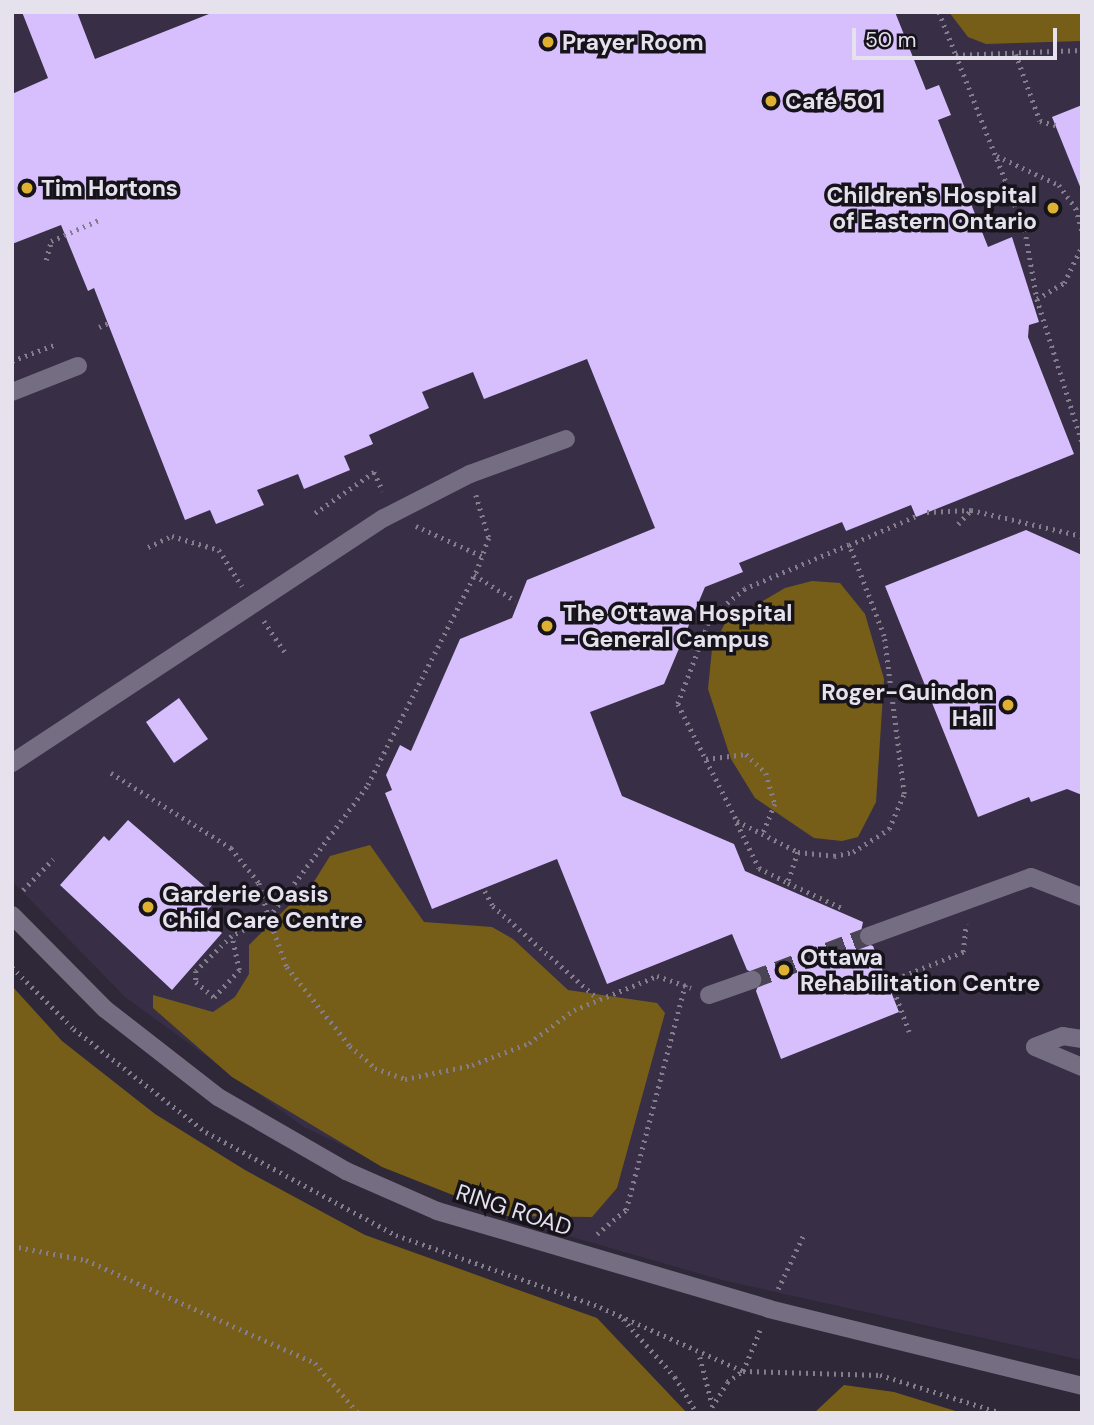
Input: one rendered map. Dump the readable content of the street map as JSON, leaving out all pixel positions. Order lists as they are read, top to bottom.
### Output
{
  "streets": {
    "street": ["RING ROAD"]
  },
  "places": [
    "Prayer Room",
    "Café 501",
    "Tim Hortons",
    "Children's Hospital of Eastern Ontario",
    "The Ottawa Hospital - General Campus",
    "Roger-Guindon Hall",
    "Garderie Oasis Child Care Centre",
    "Ottawa Rehabilitation Centre"
  ],
  "scale_bar": "50 m"
}
